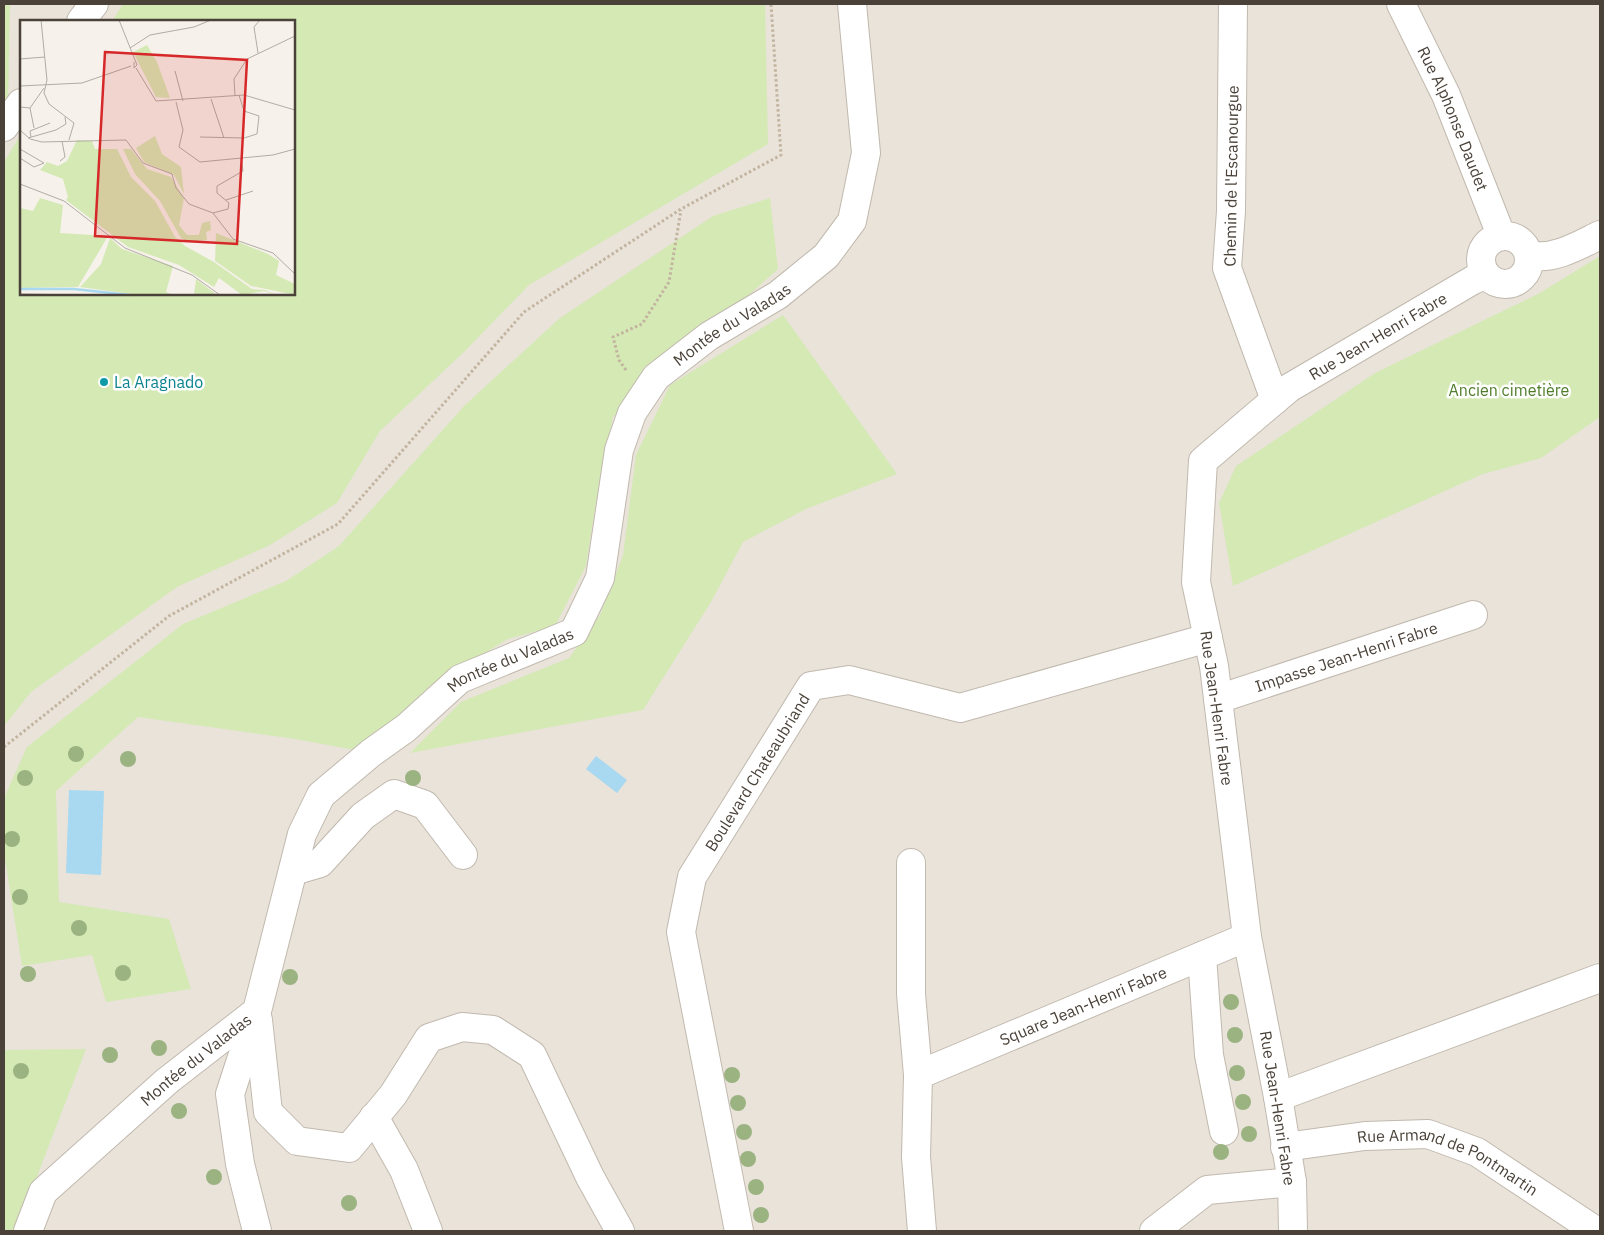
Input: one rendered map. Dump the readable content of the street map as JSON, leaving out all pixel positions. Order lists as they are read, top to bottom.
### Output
{
  "streets": {
    "street": [
      "Rue Alphonse Daudet",
      "Chemin de l'Escanourgue",
      "Montée du Valadas",
      "Rue Jean-Henri Fabre",
      "Impasse Jean-Henri Fabre",
      "Boulevard Chateaubriand",
      "Square Jean-Henri Fabre",
      "Rue Armand de Pontmartin"
    ]
  },
  "crossings": [
    ["Rue Alphonse Daudet", "Rue Jean-Henri Fabre"],
    ["Chemin de l'Escanourgue", "Rue Jean-Henri Fabre"],
    ["Rue Jean-Henri Fabre", "Impasse Jean-Henri Fabre"],
    ["Rue Jean-Henri Fabre", "Boulevard Chateaubriand"],
    ["Rue Jean-Henri Fabre", "Square Jean-Henri Fabre"],
    ["Rue Jean-Henri Fabre", "Rue Armand de Pontmartin"]
  ],
  "parks": ["Ancien cimetière"],
  "places": ["La Aragnado"]
}
